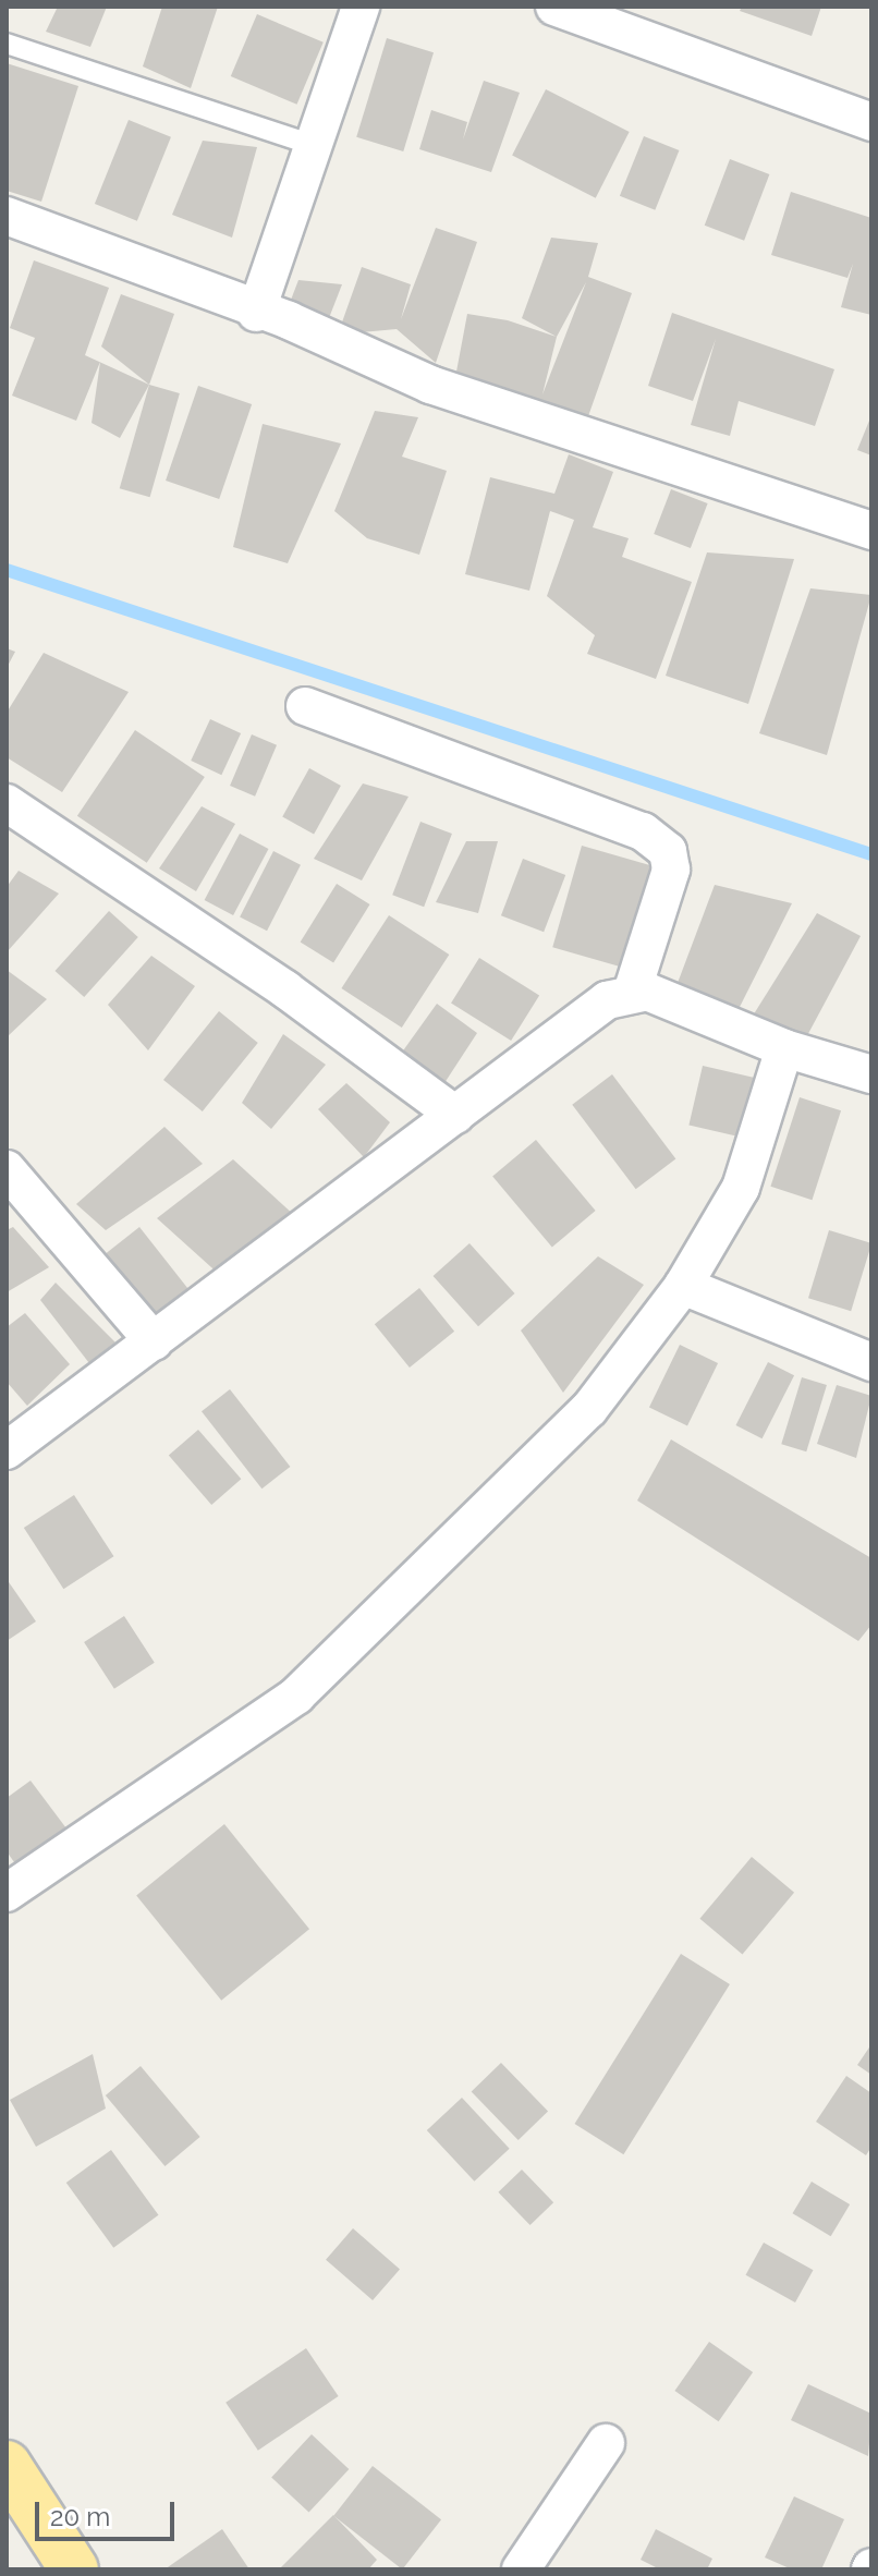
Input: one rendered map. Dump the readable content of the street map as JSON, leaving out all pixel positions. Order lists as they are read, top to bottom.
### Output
{
  "scale_bar": "20 m"
}
